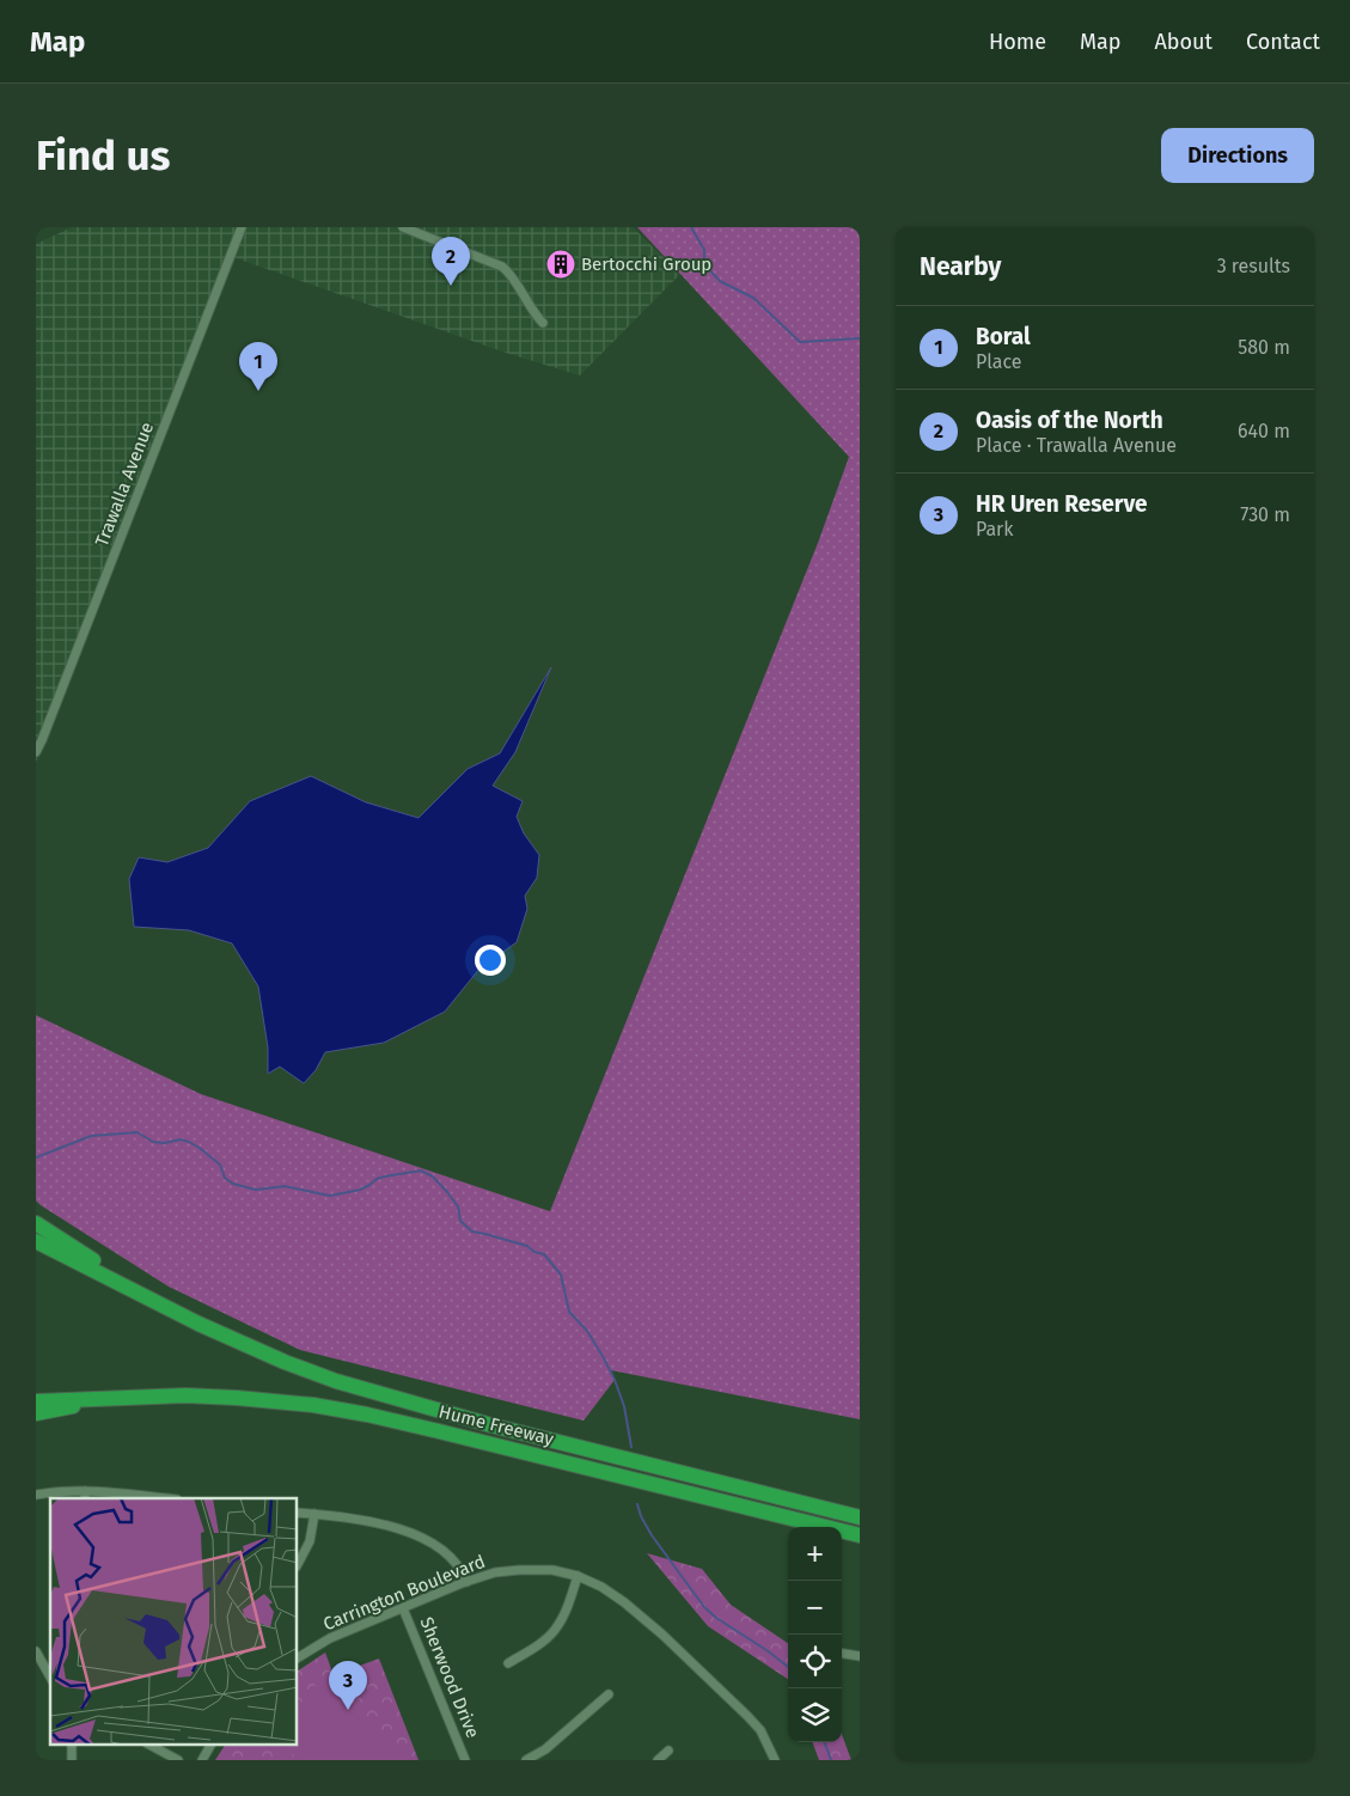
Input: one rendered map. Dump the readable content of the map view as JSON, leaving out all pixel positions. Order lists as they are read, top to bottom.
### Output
{
  "streets": {
    "highway": ["Hume Freeway"],
    "street": ["Trawalla Avenue", "Carrington Boulevard", "Sherwood Drive"]
  },
  "crossings": [
    ["Carrington Boulevard", "Sherwood Drive"]
  ],
  "places": {
    "building": ["Bertocchi Group"]
  },
  "page": {
    "header": "Map",
    "nav": [
      "Home",
      "Map",
      "About",
      "Contact"
    ],
    "buttons": "Directions",
    "title": "Find us",
    "heading": ["Nearby", "3 results"],
    "pins": ["2", "1", "3"],
    "list": [
      {
        "mark": "1",
        "name": "Boral",
        "note": "Place",
        "value": "580 m"
      },
      {
        "mark": "2",
        "name": "Oasis of the North",
        "note": "Place · Trawalla Avenue",
        "value": "640 m"
      },
      {
        "mark": "3",
        "name": "HR Uren Reserve",
        "note": "Park",
        "value": "730 m"
      }
    ],
    "map_buttons": ["+", "−"]
  }
}
